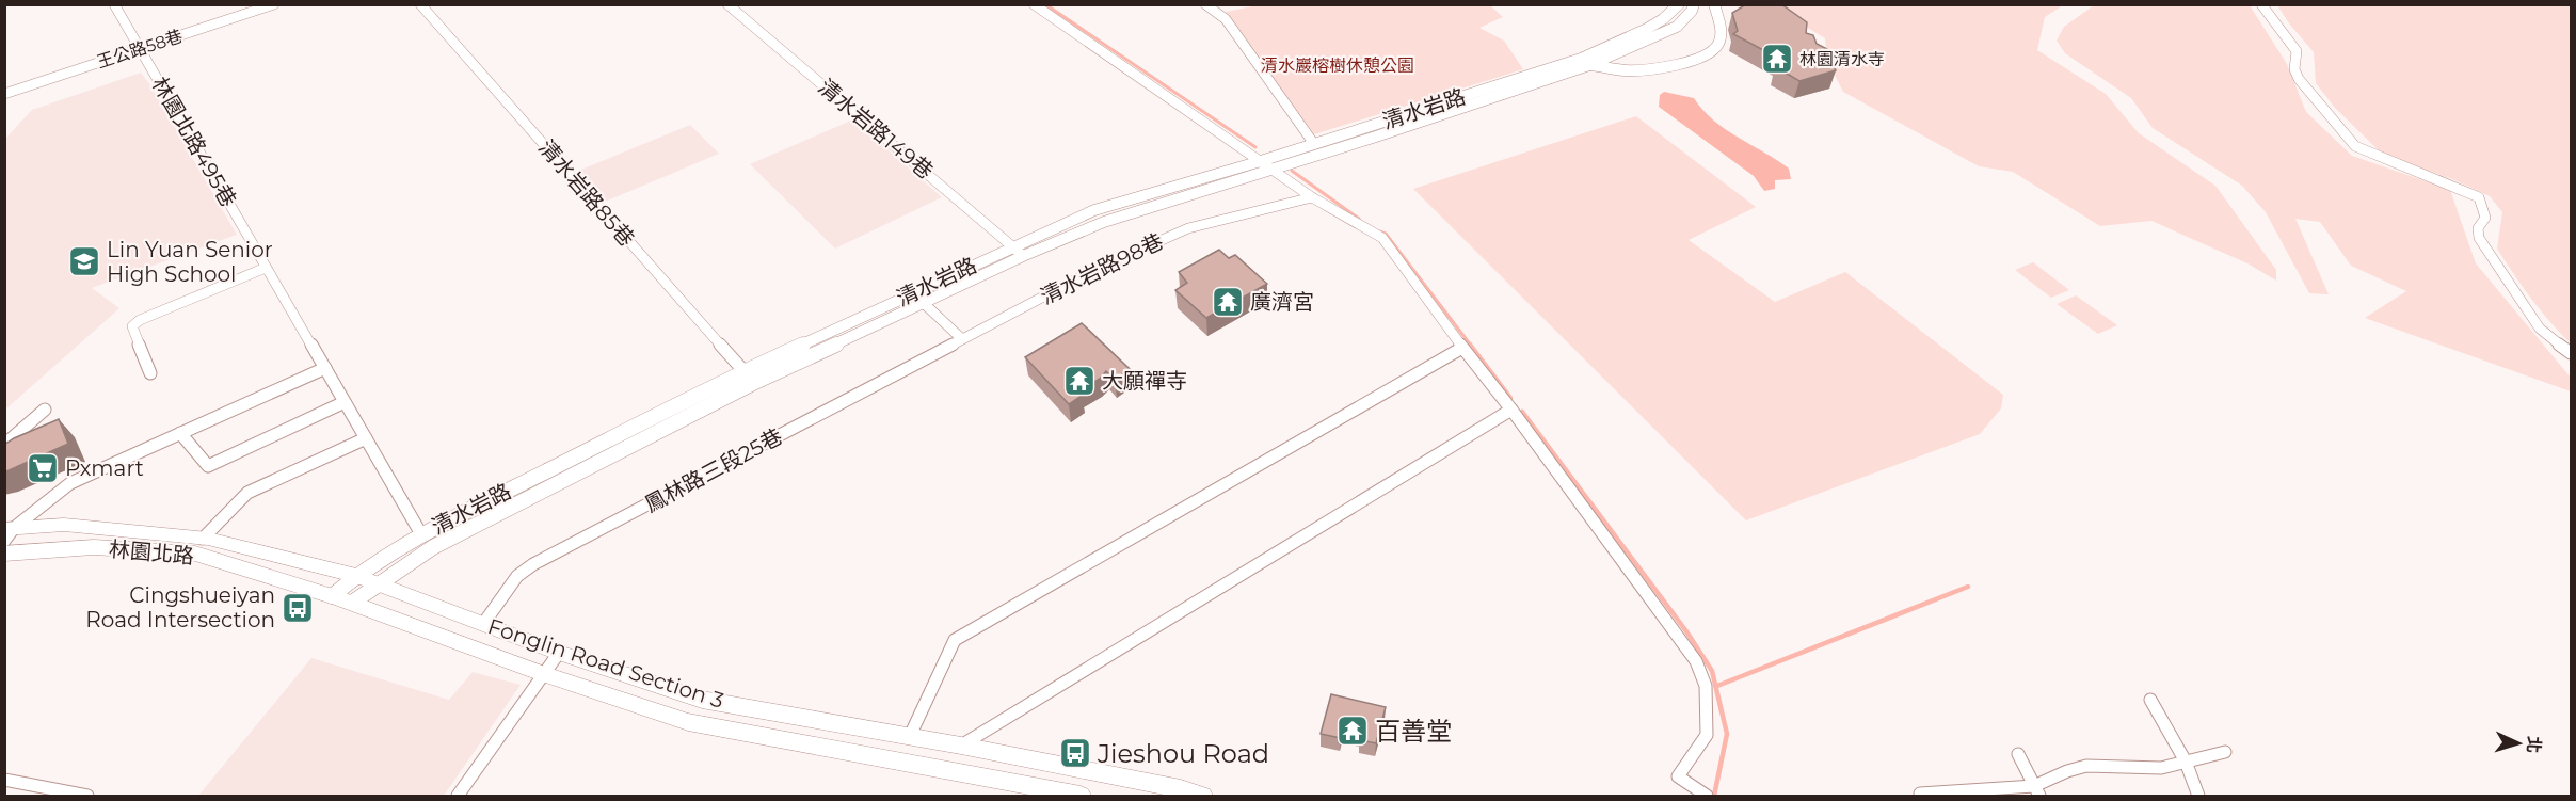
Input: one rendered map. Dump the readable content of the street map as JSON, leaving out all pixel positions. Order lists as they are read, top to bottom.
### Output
{
  "streets": {
    "main road": ["林園北路", "Fonglin Road Section 3"],
    "street": [
      "王公路58巷",
      "清水岩路",
      "清水岩路149巷",
      "林園北路495巷",
      "清水岩路85巷",
      "清水岩路98巷",
      "鳳林路三段25巷"
    ]
  },
  "crossings": [
    ["王公路58巷", "林園北路495巷"],
    ["清水岩路", "清水岩路149巷"],
    ["清水岩路", "林園北路495巷"],
    ["清水岩路", "清水岩路85巷"],
    ["清水岩路", "林園北路"],
    ["清水岩路", "Fonglin Road Section 3"],
    ["清水岩路98巷", "鳳林路三段25巷"],
    ["鳳林路三段25巷", "Fonglin Road Section 3"],
    ["林園北路", "Fonglin Road Section 3"]
  ],
  "parks": ["清水巖榕樹休憩公園"],
  "places": {
    "temple": [
      "林園清水寺",
      "廣濟宮",
      "大願禪寺",
      "百善堂"
    ],
    "school or university": ["Lin Yuan Senior High School"],
    "supermarket": ["Pxmart"],
    "bus stop": ["Cingshueiyan Road Intersection", "Jieshou Road"]
  },
  "north": "right"
}
